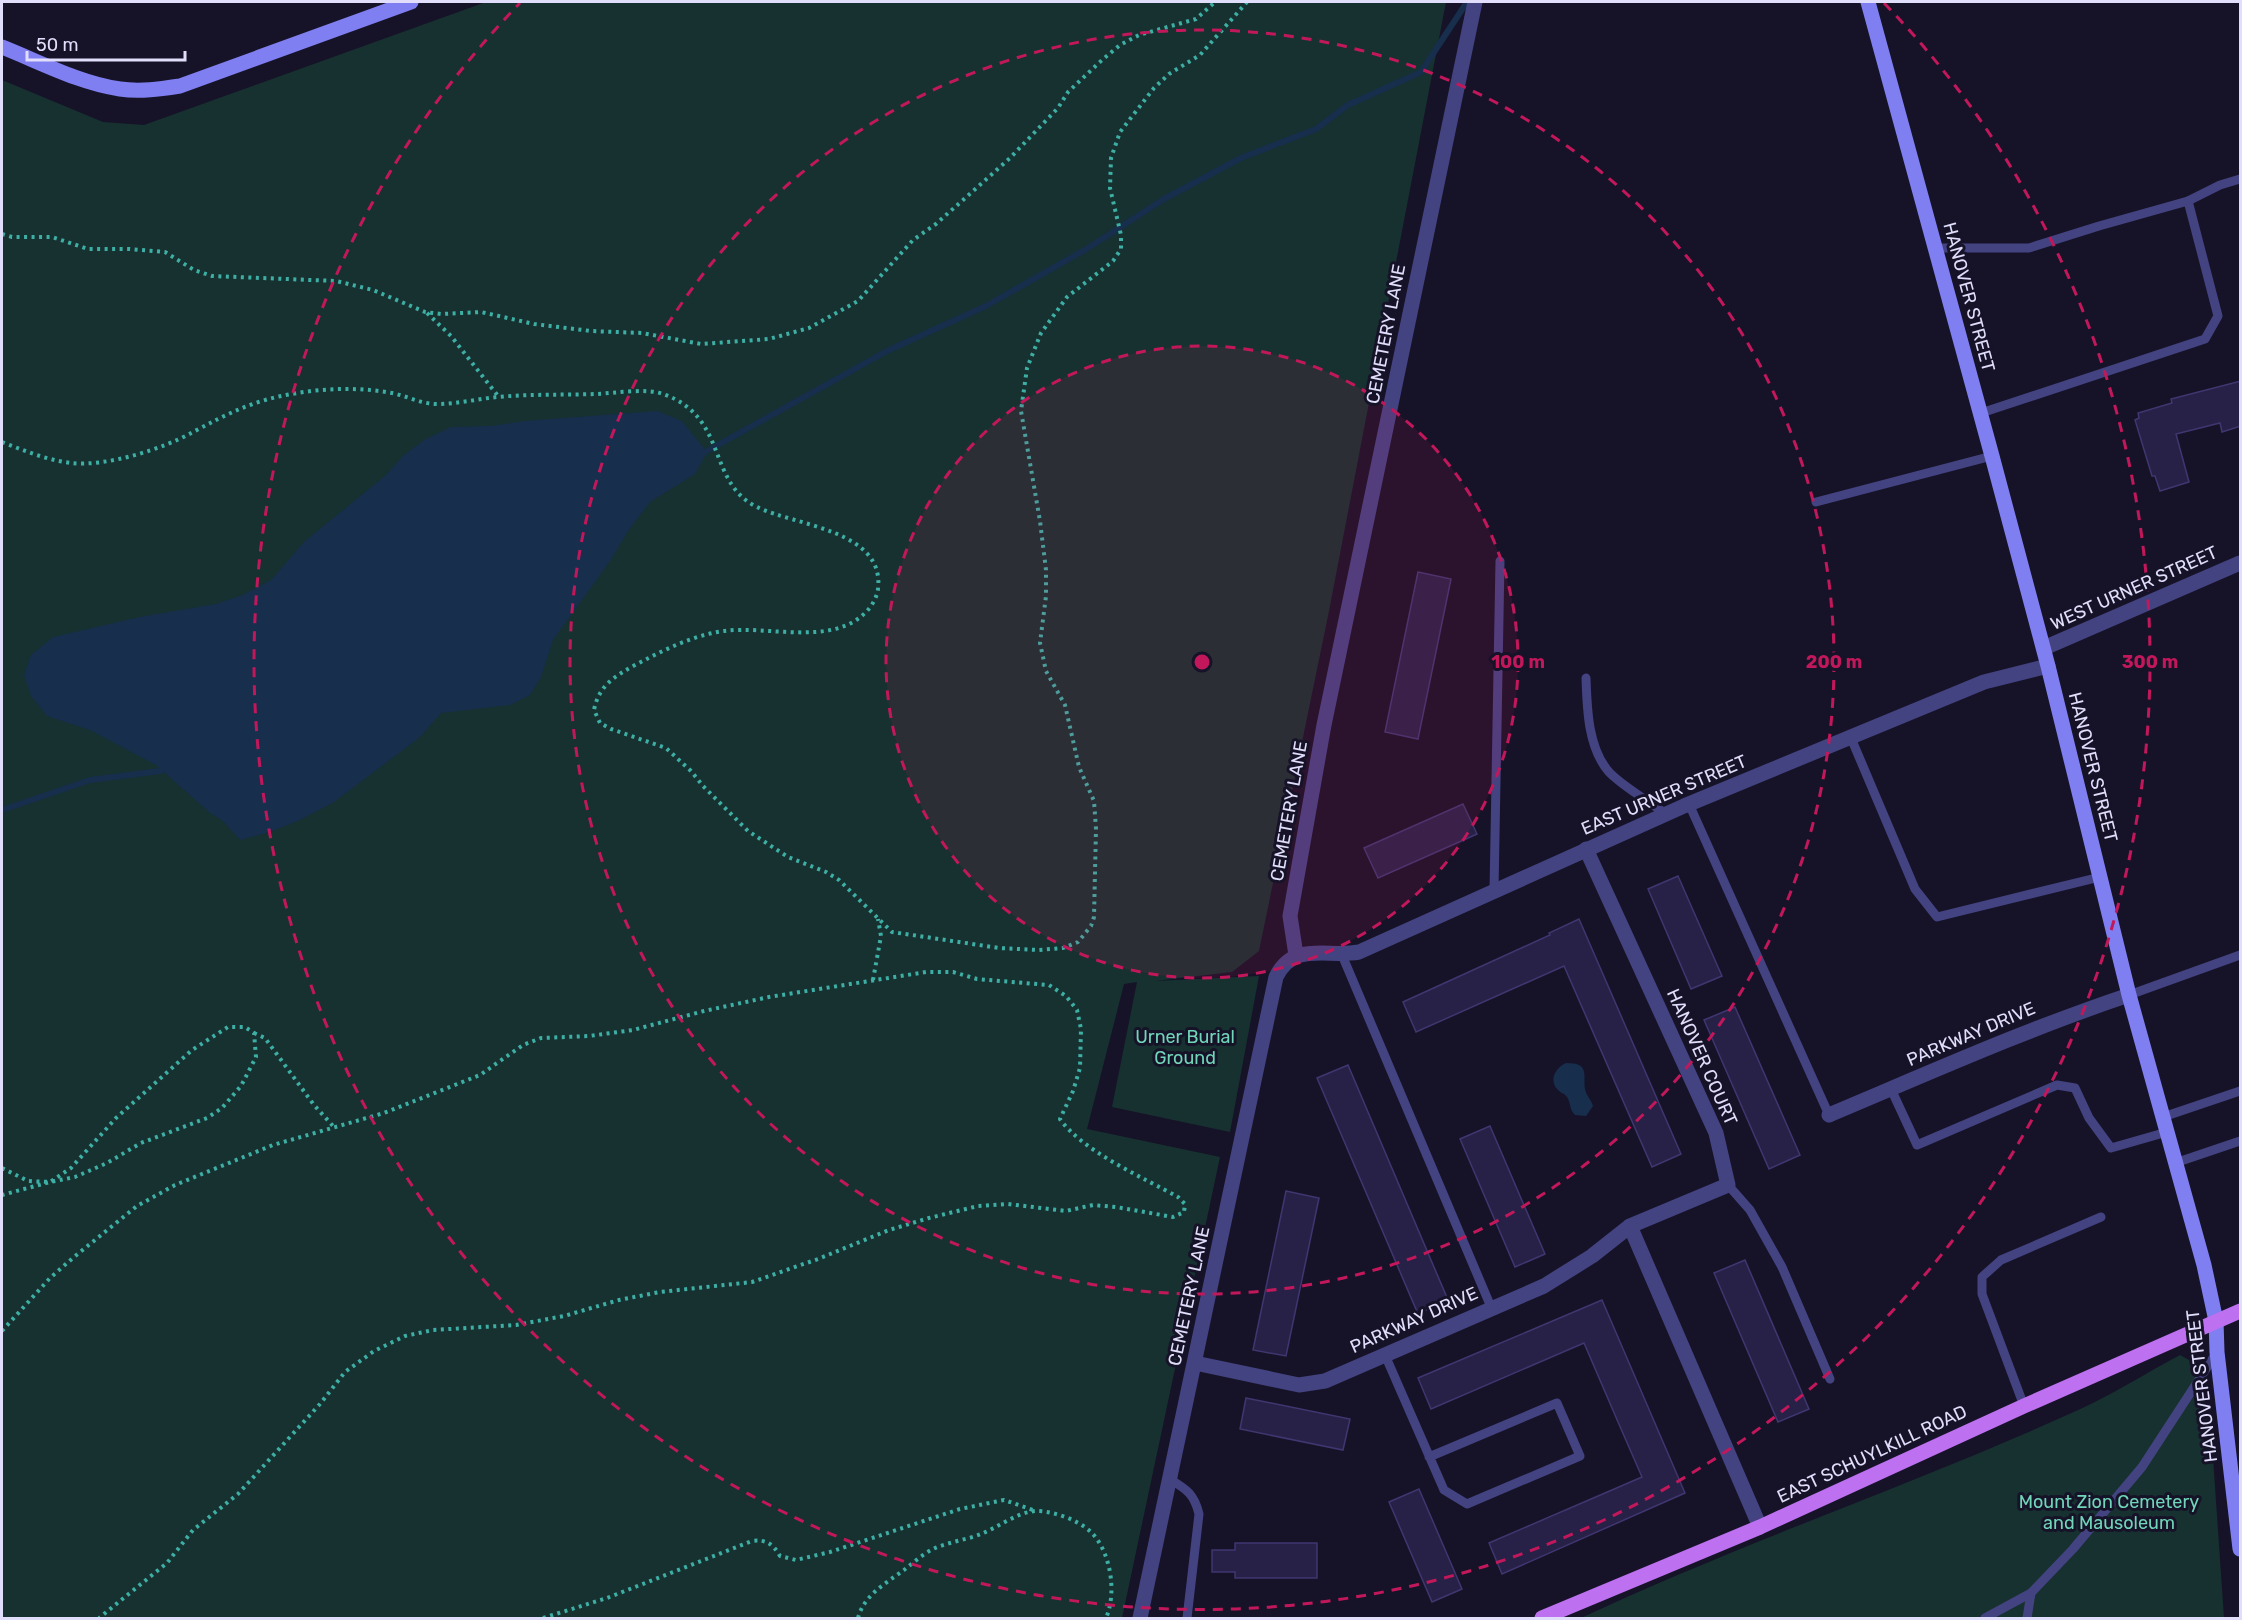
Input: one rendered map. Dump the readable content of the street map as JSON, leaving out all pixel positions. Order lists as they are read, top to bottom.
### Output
{
  "streets": {
    "main road": ["HANOVER STREET", "EAST SCHUYLKILL ROAD"],
    "street": [
      "CEMETERY LANE",
      "WEST URNER STREET",
      "EAST URNER STREET",
      "PARKWAY DRIVE",
      "HANOVER COURT"
    ]
  },
  "crossings": [
    ["HANOVER STREET", "WEST URNER STREET"],
    ["HANOVER STREET", "EAST URNER STREET"],
    ["HANOVER STREET", "PARKWAY DRIVE"],
    ["HANOVER STREET", "EAST SCHUYLKILL ROAD"],
    ["CEMETERY LANE", "EAST URNER STREET"],
    ["CEMETERY LANE", "PARKWAY DRIVE"],
    ["EAST URNER STREET", "HANOVER COURT"]
  ],
  "parks": ["Urner Burial Ground", "Mount Zion Cemetery and Mausoleum"],
  "scale_bar": "50 m",
  "rings": ["100 m", "200 m", "300 m"]
}
